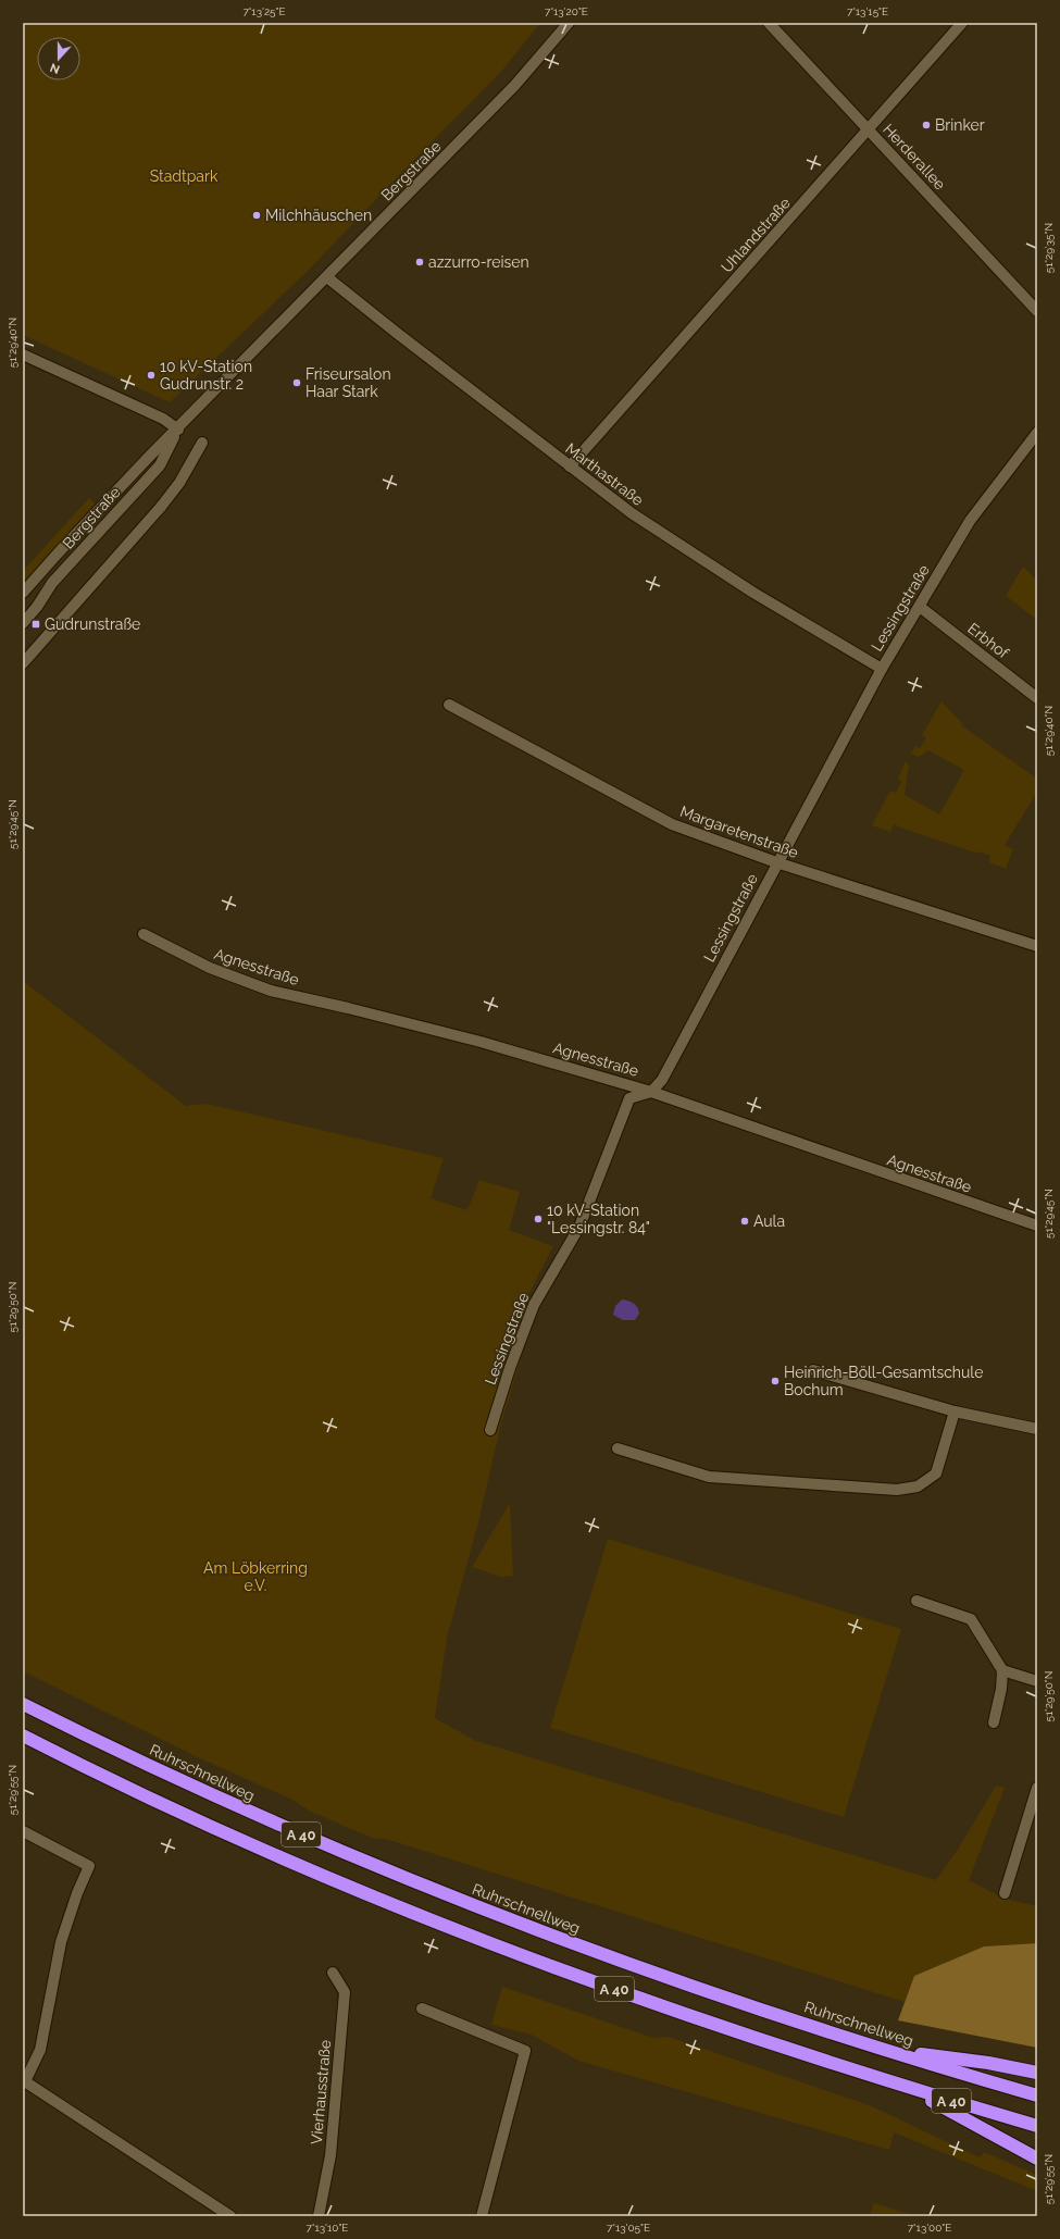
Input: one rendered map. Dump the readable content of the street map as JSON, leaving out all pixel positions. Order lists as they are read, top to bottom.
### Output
{
  "streets": {
    "highway": ["Ruhrschnellweg", "A 40"],
    "street": [
      "Herderallee",
      "Bergstraße",
      "Uhlandstraße",
      "Marthastraße",
      "Lessingstraße",
      "Erbhof",
      "Margaretenstraße",
      "Agnesstraße",
      "Vierhausstraße"
    ]
  },
  "crossings": [
    ["Herderallee", "Uhlandstraße"],
    ["Bergstraße", "Marthastraße"],
    ["Uhlandstraße", "Marthastraße"],
    ["Marthastraße", "Lessingstraße"],
    ["Lessingstraße", "Erbhof"],
    ["Lessingstraße", "Margaretenstraße"],
    ["Lessingstraße", "Agnesstraße"]
  ],
  "parks": ["Stadtpark", "Am Löbkerring e.V."],
  "places": {
    "other": [
      "Brinker",
      "Milchhäuschen",
      "azzurro-reisen",
      "10 kV-Station Gudrunstr. 2",
      "Friseursalon Haar Stark",
      "10 kV-Station \"Lessingstr. 84\"",
      "Aula",
      "Heinrich-Böll-Gesamtschule Bochum"
    ],
    "transit": ["Gudrunstraße"]
  },
  "north": "bottom",
  "coordinates": [
    "7°13'25\"E",
    "7°13'20\"E",
    "7°13'15\"E",
    "51°29'35\"N",
    "51°29'40\"N",
    "51°29'45\"N",
    "51°29'50\"N",
    "51°29'55\"N",
    "7°13'10\"E",
    "7°13'05\"E",
    "7°13'00\"E"
  ]
}
